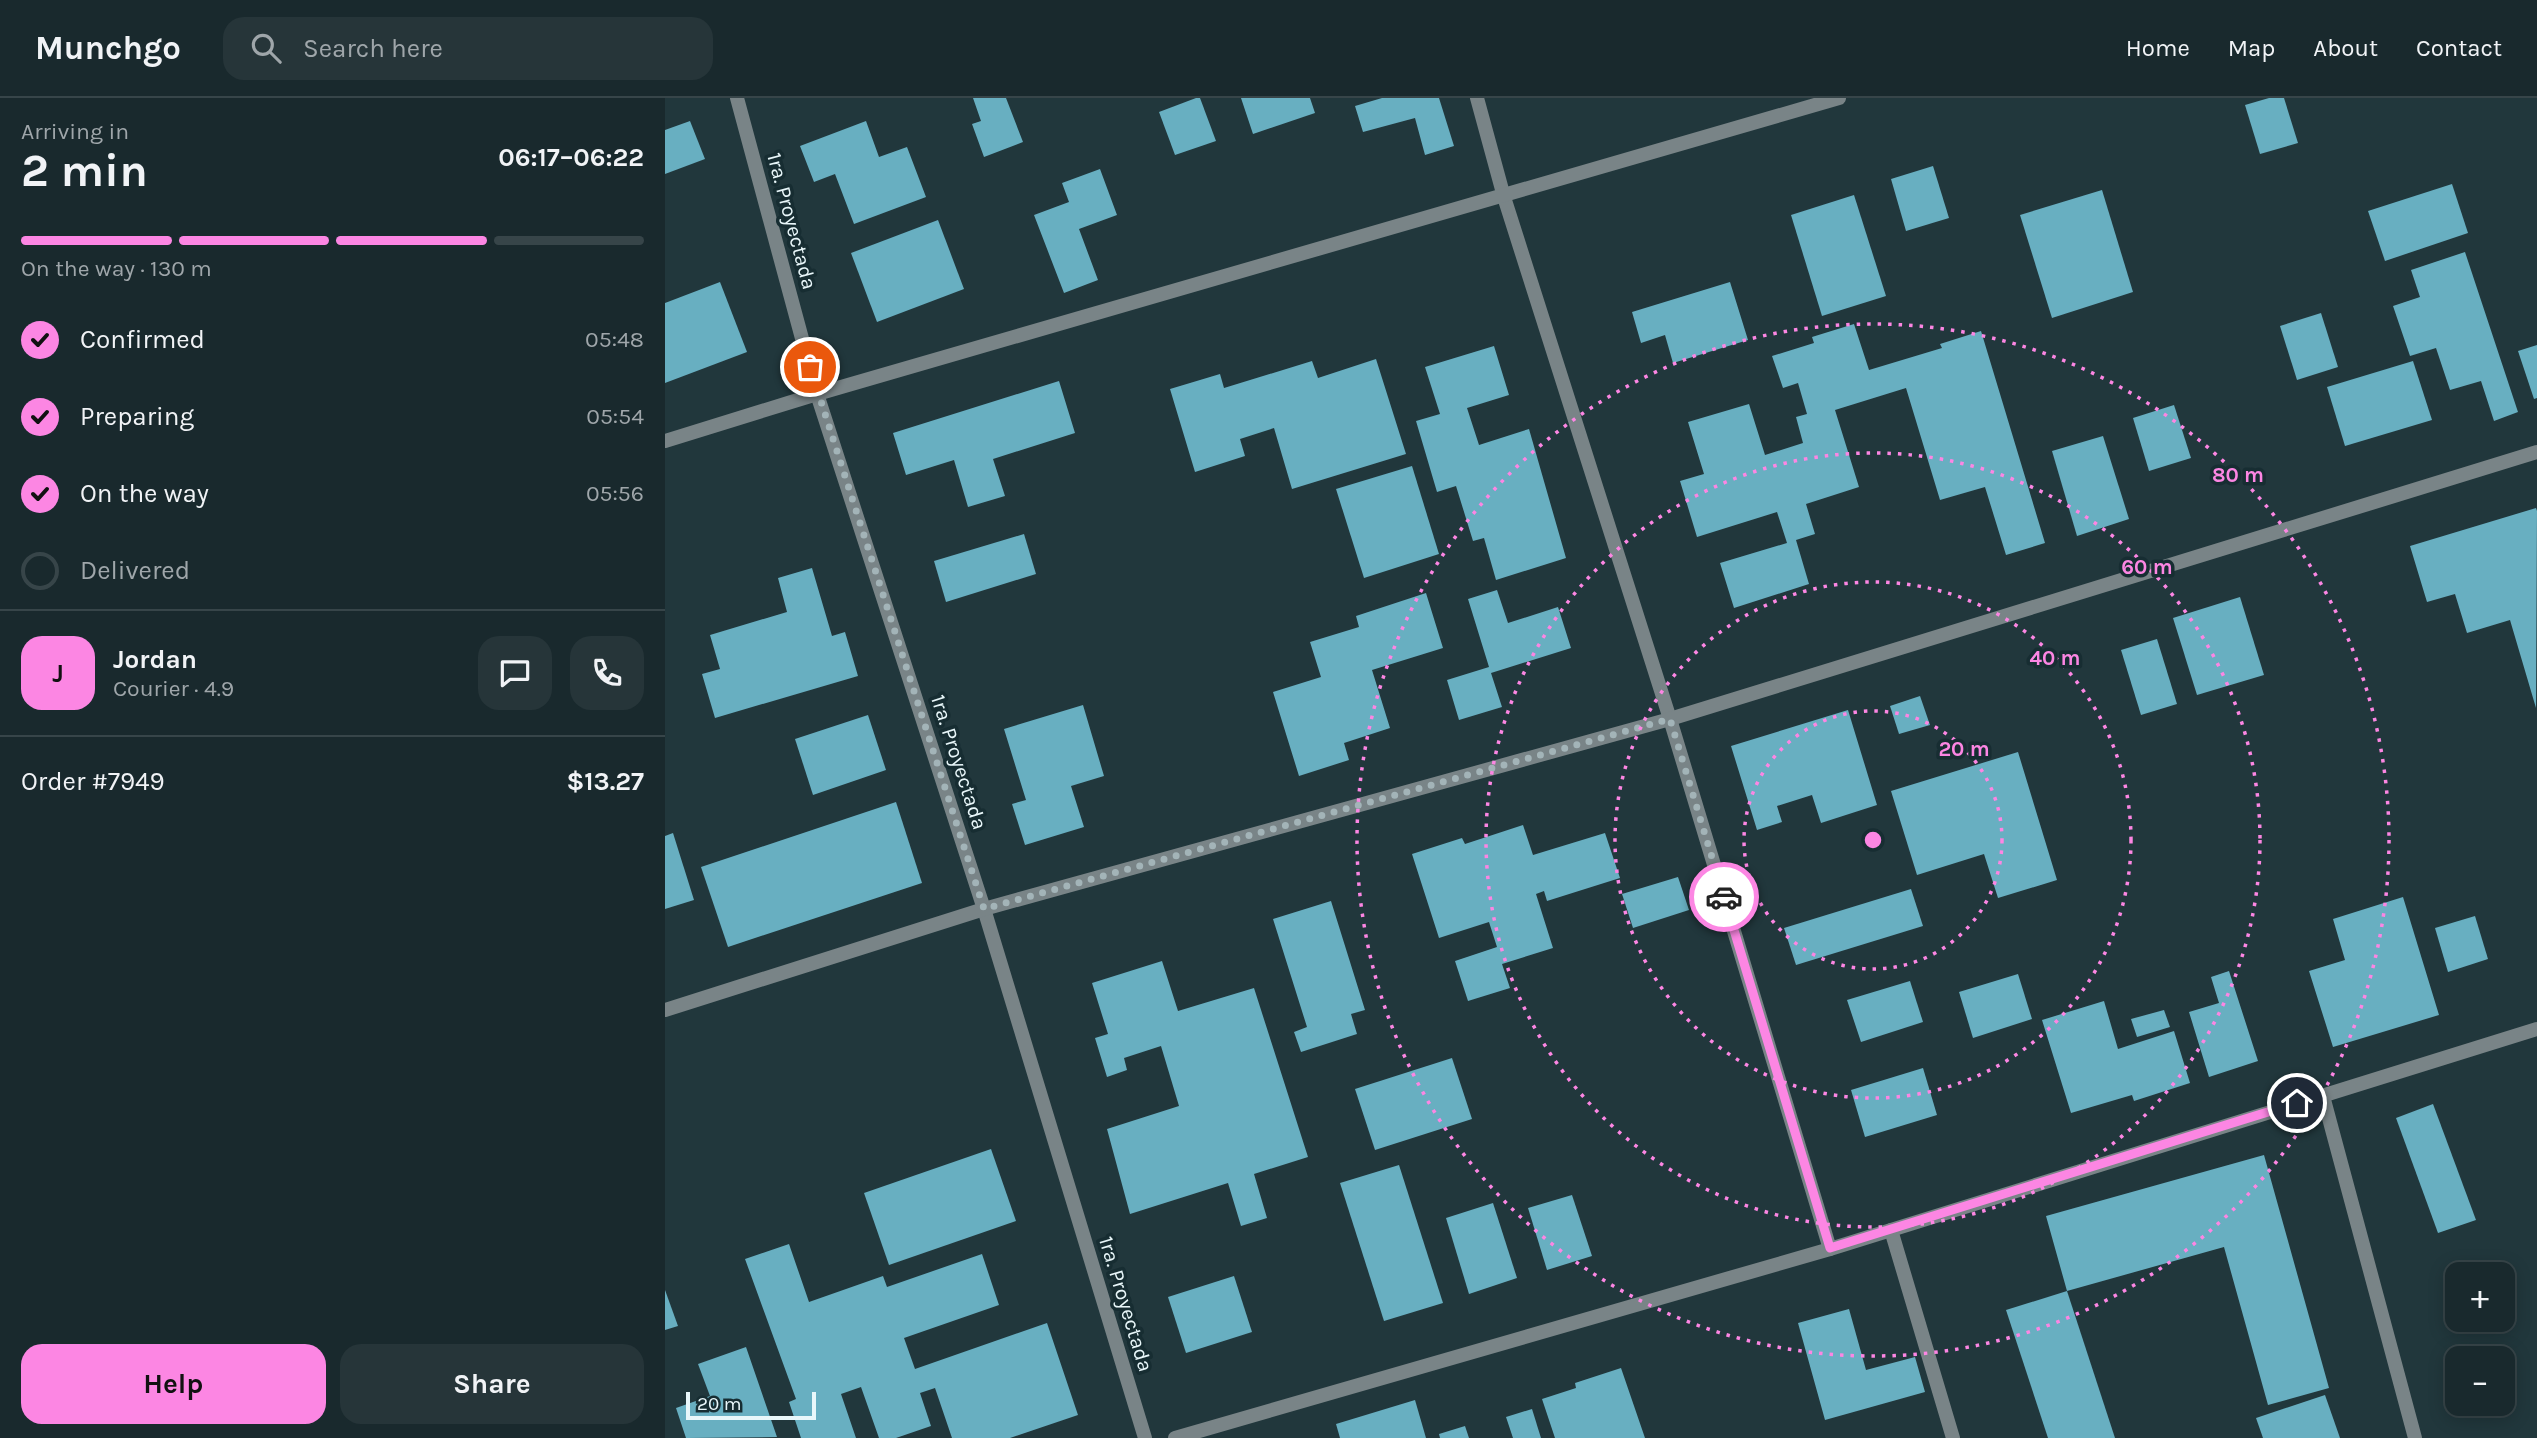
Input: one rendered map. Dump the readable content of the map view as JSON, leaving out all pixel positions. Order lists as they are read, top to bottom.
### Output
{
  "streets": {
    "street": ["1ra. Proyectada"]
  },
  "scale_bar": "20 m",
  "page": {
    "header": "Munchgo",
    "search": "Search here",
    "nav": [
      "Home",
      "Map",
      "About",
      "Contact"
    ],
    "heading": ["2 min", "Arriving in", "06:17–06:22"],
    "panel": [
      "Jordan",
      "Courier · 4.9",
      "Order #7949",
      "$13.27"
    ],
    "bar": "On the way · 130 m",
    "list": [
      ["Confirmed", "05:48"],
      ["Preparing", "05:54"],
      ["On the way", "05:56"],
      "Delivered"
    ],
    "round": "J",
    "map_buttons": ["+", "−"],
    "buttons": ["Help", "Share"],
    "scale": "20 m"
  },
  "rings": [
    "80 m",
    "60 m",
    "40 m",
    "20 m"
  ]
}
